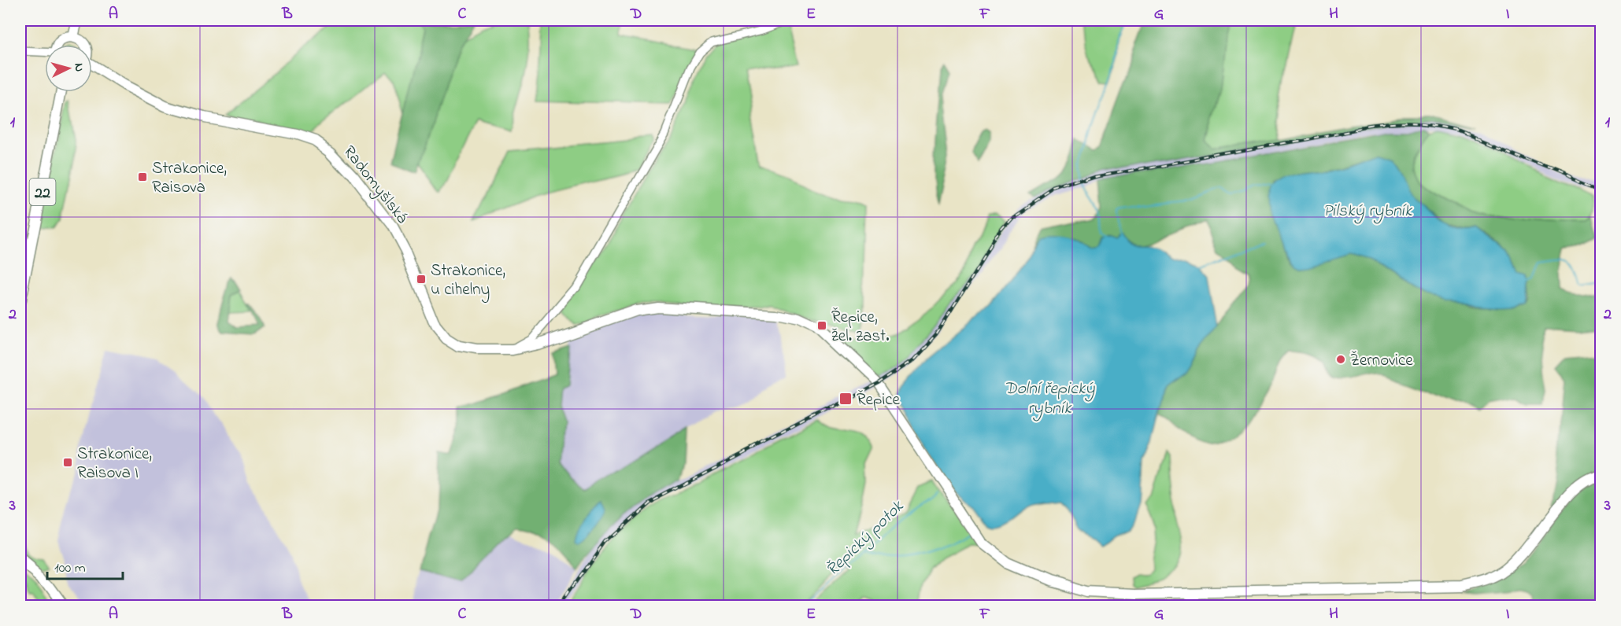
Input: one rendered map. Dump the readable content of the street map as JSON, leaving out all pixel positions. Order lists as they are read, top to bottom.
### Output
{
  "streets": {
    "main road": ["Radomyšlská", "22"]
  },
  "water": ["Pilský rybník", "Dolní řepický rybník", "Řepický potok"],
  "places": {
    "transit": [
      "Strakonice, Raisova",
      "Strakonice, u cihelny",
      "Řepice, žel. zast.",
      "Řepice",
      "Strakonice, Raisova I"
    ],
    "other": ["Žernovice"]
  },
  "scale_bar": "100 m",
  "north": "right",
  "grid": {
    "columns": [
      "A",
      "B",
      "C",
      "D",
      "E",
      "F",
      "G",
      "H",
      "I"
    ],
    "rows": ["1", "2", "3"]
  }
}
